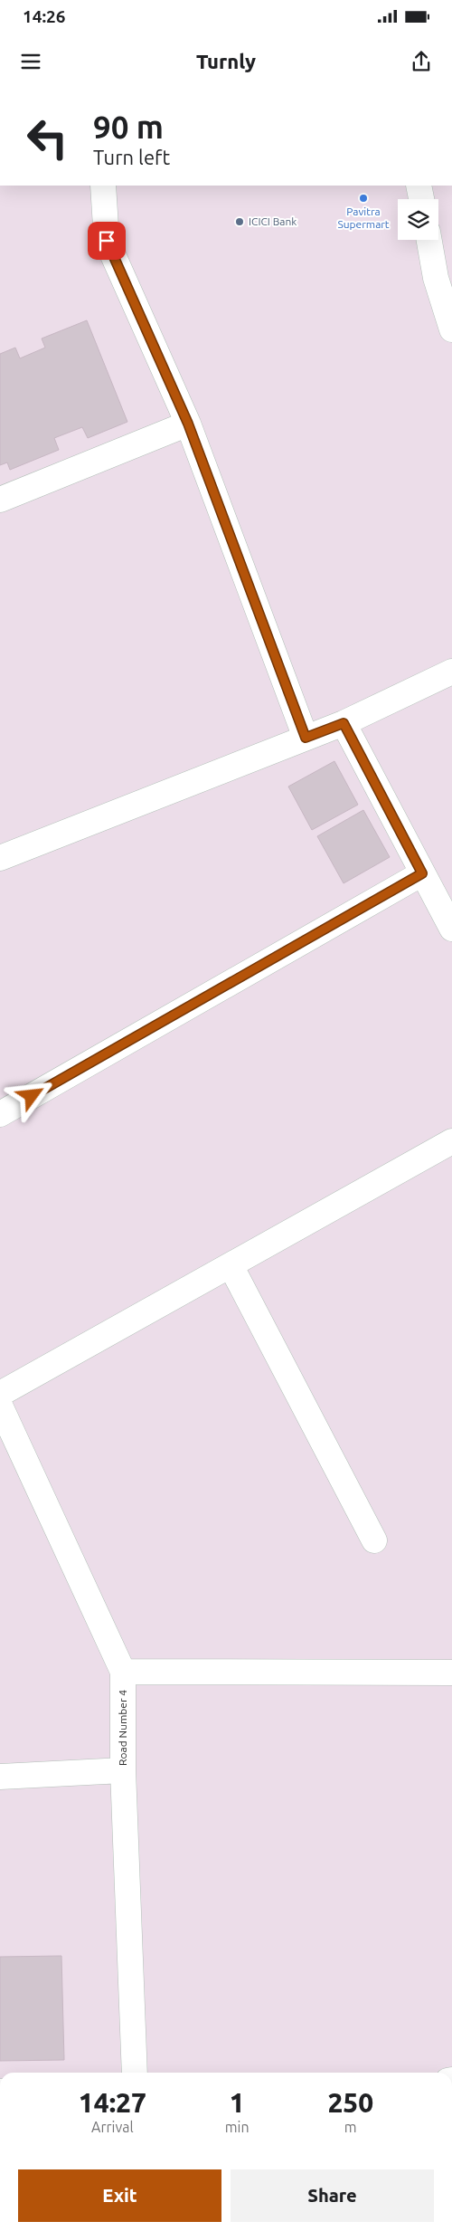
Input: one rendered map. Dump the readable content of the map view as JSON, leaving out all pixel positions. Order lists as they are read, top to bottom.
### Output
{
  "streets": {
    "street": ["Road Number 4"]
  },
  "places": ["Pavitra Supermart", "ICICI Bank"],
  "page": {
    "status": "14:26",
    "header": "Turnly",
    "turn": ["90 m", "Turn left"],
    "eta": [
      "14:27",
      "Arrival",
      "1",
      "min",
      "250",
      "m"
    ],
    "buttons": ["Exit", "Share"]
  }
}
